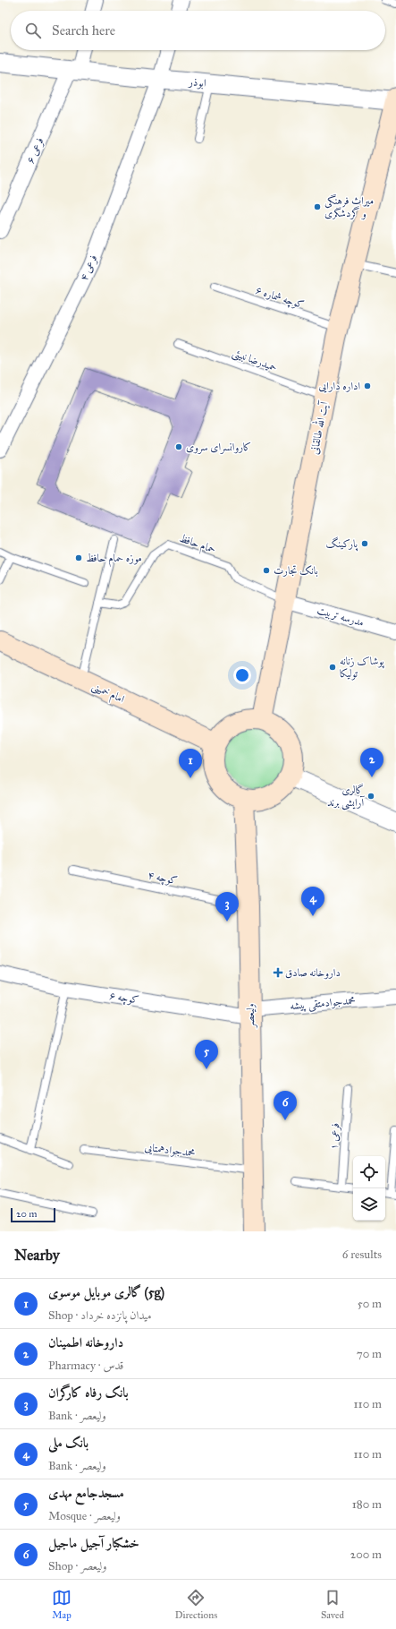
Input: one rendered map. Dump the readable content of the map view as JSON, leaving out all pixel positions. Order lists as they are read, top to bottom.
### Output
{
  "streets": {
    "main road": ["آیت الله طالقانی", "امام خمینی", "ولیعصر"],
    "street": [
      "ابوذر",
      "فرعی ۶",
      "فرعی ۴",
      "مدرسه تربیت",
      "۶ کوچه",
      "محمدجوادمتقی پیشه"
    ],
    "lane": [
      "کوچه شماره ۶",
      "حمیدرضا نبیئی",
      "حمام حافظ",
      "کوچه ۴",
      "فرعی ۱",
      "محمدجوادهمتایی"
    ]
  },
  "crossings": [
    ["ابوذر", "فرعی ۶"],
    ["ابوذر", "فرعی ۴"],
    ["ابوذر", "آیت الله طالقانی"],
    ["کوچه شماره ۶", "آیت الله طالقانی"],
    ["حمیدرضا نبیئی", "آیت الله طالقانی"],
    ["آیت الله طالقانی", "حمام حافظ"],
    ["آیت الله طالقانی", "مدرسه تربیت"],
    ["آیت الله طالقانی", "امام خمینی"],
    ["آیت الله طالقانی", "ولیعصر"],
    ["حمام حافظ", "مدرسه تربیت"],
    ["امام خمینی", "ولیعصر"],
    ["کوچه ۴", "ولیعصر"],
    ["۶ کوچه", "محمدجوادمتقی پیشه"],
    ["۶ کوچه", "ولیعصر"],
    ["محمدجوادمتقی پیشه", "ولیعصر"],
    ["ولیعصر", "محمدجوادهمتایی"]
  ],
  "places": {
    "other": [
      "میراث فرهنگی و گردشگری",
      "اداره دارایی",
      "کاروانسرای سروی",
      "پارکینگ",
      "موزه حمام حافظ",
      "بانک تجارت",
      "پوشاک زنانه تولیکا",
      "گالری آرایشی برند"
    ],
    "health": ["داروخانه صادق"]
  },
  "scale_bar": "20 m",
  "page": {
    "search": "Search here",
    "pins": [
      "2",
      "1",
      "4",
      "3",
      "5",
      "6"
    ],
    "scale": "20 m",
    "heading": ["Nearby", "6 results"],
    "list": [
      {
        "mark": "1",
        "name": "گالری موبایل موسوی (5g)",
        "note": "Shop · میدان پانزده خرداد",
        "value": "50 m"
      },
      {
        "mark": "2",
        "name": "داروخانه اطمینان",
        "note": "Pharmacy · قدس",
        "value": "70 m"
      },
      {
        "mark": "3",
        "name": "بانک رفاه کارگران",
        "note": "Bank · ولیعصر",
        "value": "110 m"
      },
      {
        "mark": "4",
        "name": "بانک ملی",
        "note": "Bank · ولیعصر",
        "value": "110 m"
      },
      {
        "mark": "5",
        "name": "مسجدجامع مهدی",
        "note": "Mosque · ولیعصر",
        "value": "180 m"
      },
      {
        "mark": "6",
        "name": "خشکبار آجیل ماجیل",
        "note": "Shop · ولیعصر",
        "value": "200 m"
      }
    ],
    "nav": ["Map", "Directions", "Saved"]
  }
}
